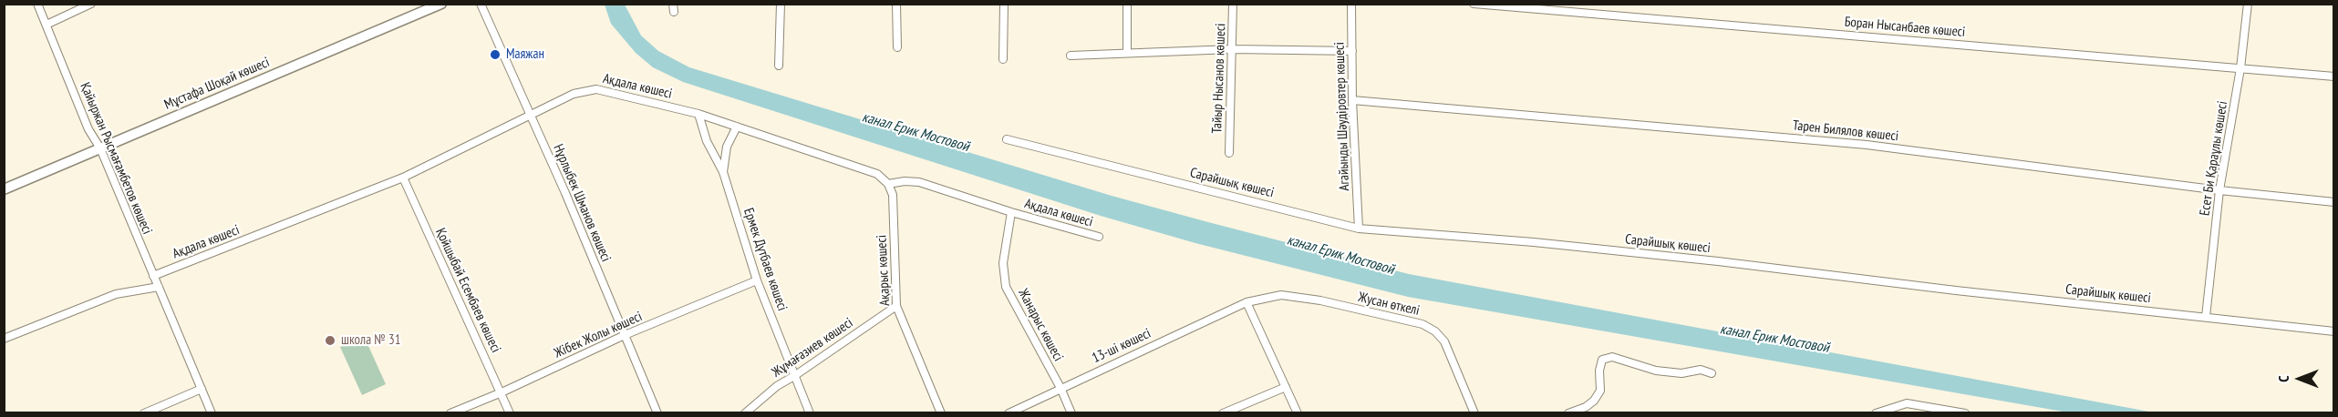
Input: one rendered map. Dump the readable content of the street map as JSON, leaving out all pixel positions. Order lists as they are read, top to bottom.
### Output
{
  "streets": {
    "main road": ["Мұстафа Шоқай көшесi"],
    "street": [
      "Боран Нысанбаев көшесі",
      "Тайыр Нысанов көшесi",
      "Ақдала көшесі",
      "Агайынды Шәудіровтер көшесi",
      "Тарен Билялов көшесі",
      "Қайыржан Рысмағамбетов көшесі",
      "Есет Би Қараұлы көшесі",
      "Сарайшық көшесі",
      "Нұрлыбек Шманов көшесі",
      "Ермек Дүтбаев көшесi",
      "Ақарыс көшесi",
      "Қойшыбай Есембаев көшесі",
      "Жусан өткелі",
      "Жанарыс көшесі",
      "Жібек Жолы көшесі",
      "13-ші көшесi",
      "Жұмағазиев көшесі"
    ]
  },
  "crossings": [
    ["Боран Нысанбаев көшесі", "Есет Би Қараұлы көшесі"],
    ["Мұстафа Шоқай көшесi", "Қайыржан Рысмағамбетов көшесі"],
    ["Ақдала көшесі", "Қайыржан Рысмағамбетов көшесі"],
    ["Ақдала көшесі", "Нұрлыбек Шманов көшесі"],
    ["Ақдала көшесі", "Ермек Дүтбаев көшесi"],
    ["Ақдала көшесі", "Ақарыс көшесi"],
    ["Ақдала көшесі", "Қойшыбай Есембаев көшесі"],
    ["Ақдала көшесі", "Жанарыс көшесі"],
    ["Агайынды Шәудіровтер көшесi", "Тарен Билялов көшесі"],
    ["Агайынды Шәудіровтер көшесi", "Сарайшық көшесі"],
    ["Тарен Билялов көшесі", "Есет Би Қараұлы көшесі"],
    ["Есет Би Қараұлы көшесі", "Сарайшық көшесі"],
    ["Нұрлыбек Шманов көшесі", "Жібек Жолы көшесі"],
    ["Ермек Дүтбаев көшесi", "Жібек Жолы көшесі"],
    ["Ермек Дүтбаев көшесi", "Жұмағазиев көшесі"],
    ["Ақарыс көшесi", "Жұмағазиев көшесі"],
    ["Қойшыбай Есембаев көшесі", "Жібек Жолы көшесі"],
    ["Жусан өткелі", "13-ші көшесi"],
    ["Жанарыс көшесі", "13-ші көшесi"]
  ],
  "water": ["канал Ерик Мостовой"],
  "places": ["Маяжан", "школа № 31"],
  "north": "left"
}
